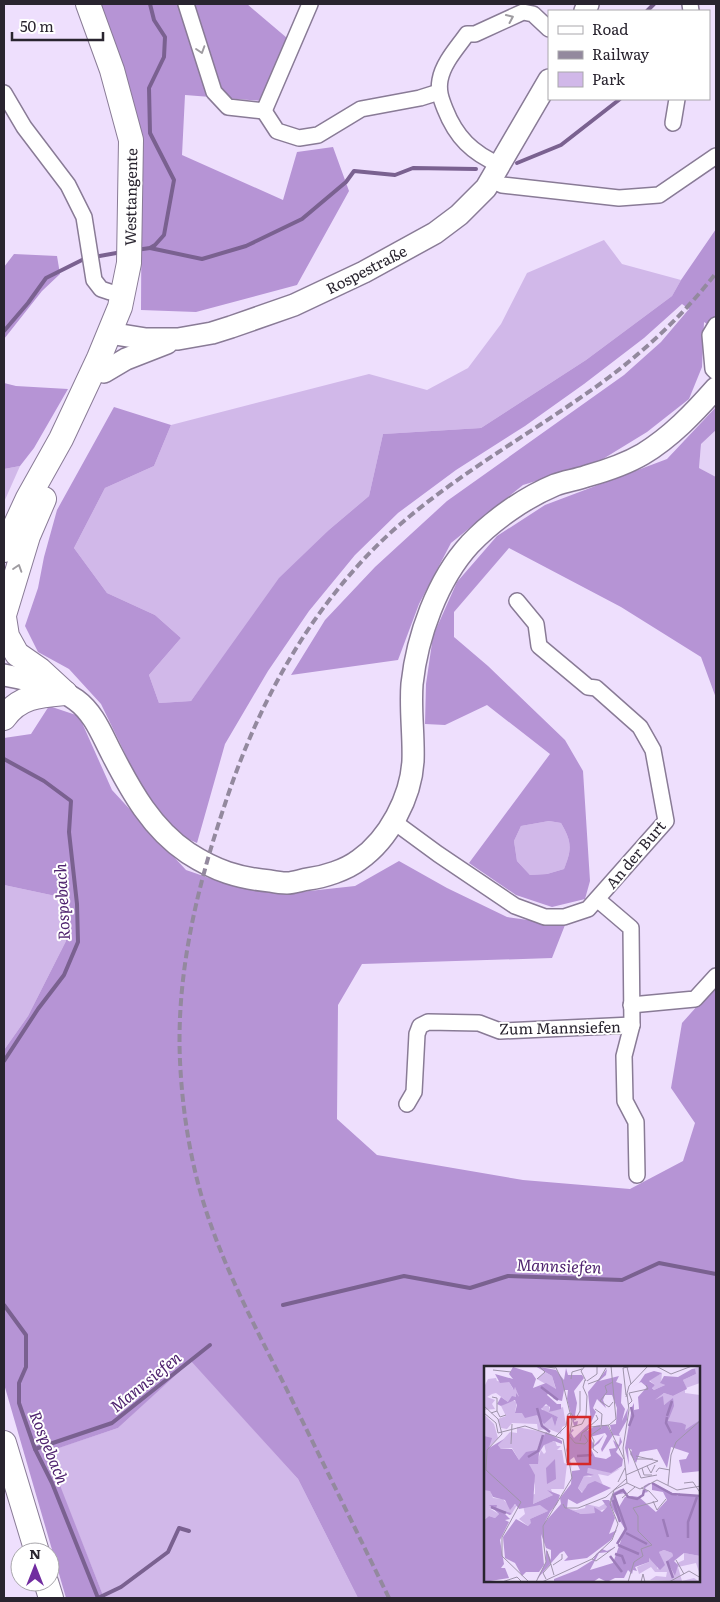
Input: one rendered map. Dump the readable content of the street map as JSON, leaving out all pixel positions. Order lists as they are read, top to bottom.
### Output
{
  "streets": {
    "main road": ["Westtangente"],
    "street": ["Rospestraße", "An der Burt", "Zum Mannsiefen"]
  },
  "crossings": [
    ["Westtangente", "Rospestraße"],
    ["An der Burt", "Zum Mannsiefen"]
  ],
  "water": ["Rospebach", "Mannsiefen"],
  "legend": ["Road", "Railway", "Park"],
  "scale_bar": "50 m",
  "north": "top"
}
